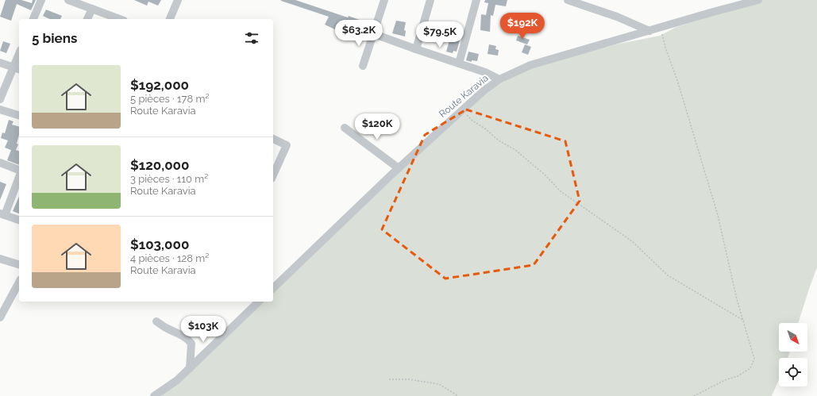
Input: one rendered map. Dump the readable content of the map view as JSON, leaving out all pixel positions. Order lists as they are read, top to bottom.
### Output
{
  "streets": {
    "street": ["Route Karavia"]
  },
  "north": "bottom right",
  "page": {
    "price": [
      "$192K",
      "$63.2K",
      "$79.5K",
      "$120K",
      "$103K"
    ],
    "heading": "5 biens",
    "list": [
      {
        "name": "$192,000",
        "note": "5 pièces · 178 m² · Route Karavia"
      },
      {
        "name": "$120,000",
        "note": "3 pièces · 110 m² · Route Karavia"
      },
      {
        "name": "$103,000",
        "note": "4 pièces · 128 m² · Route Karavia"
      }
    ]
  }
}
